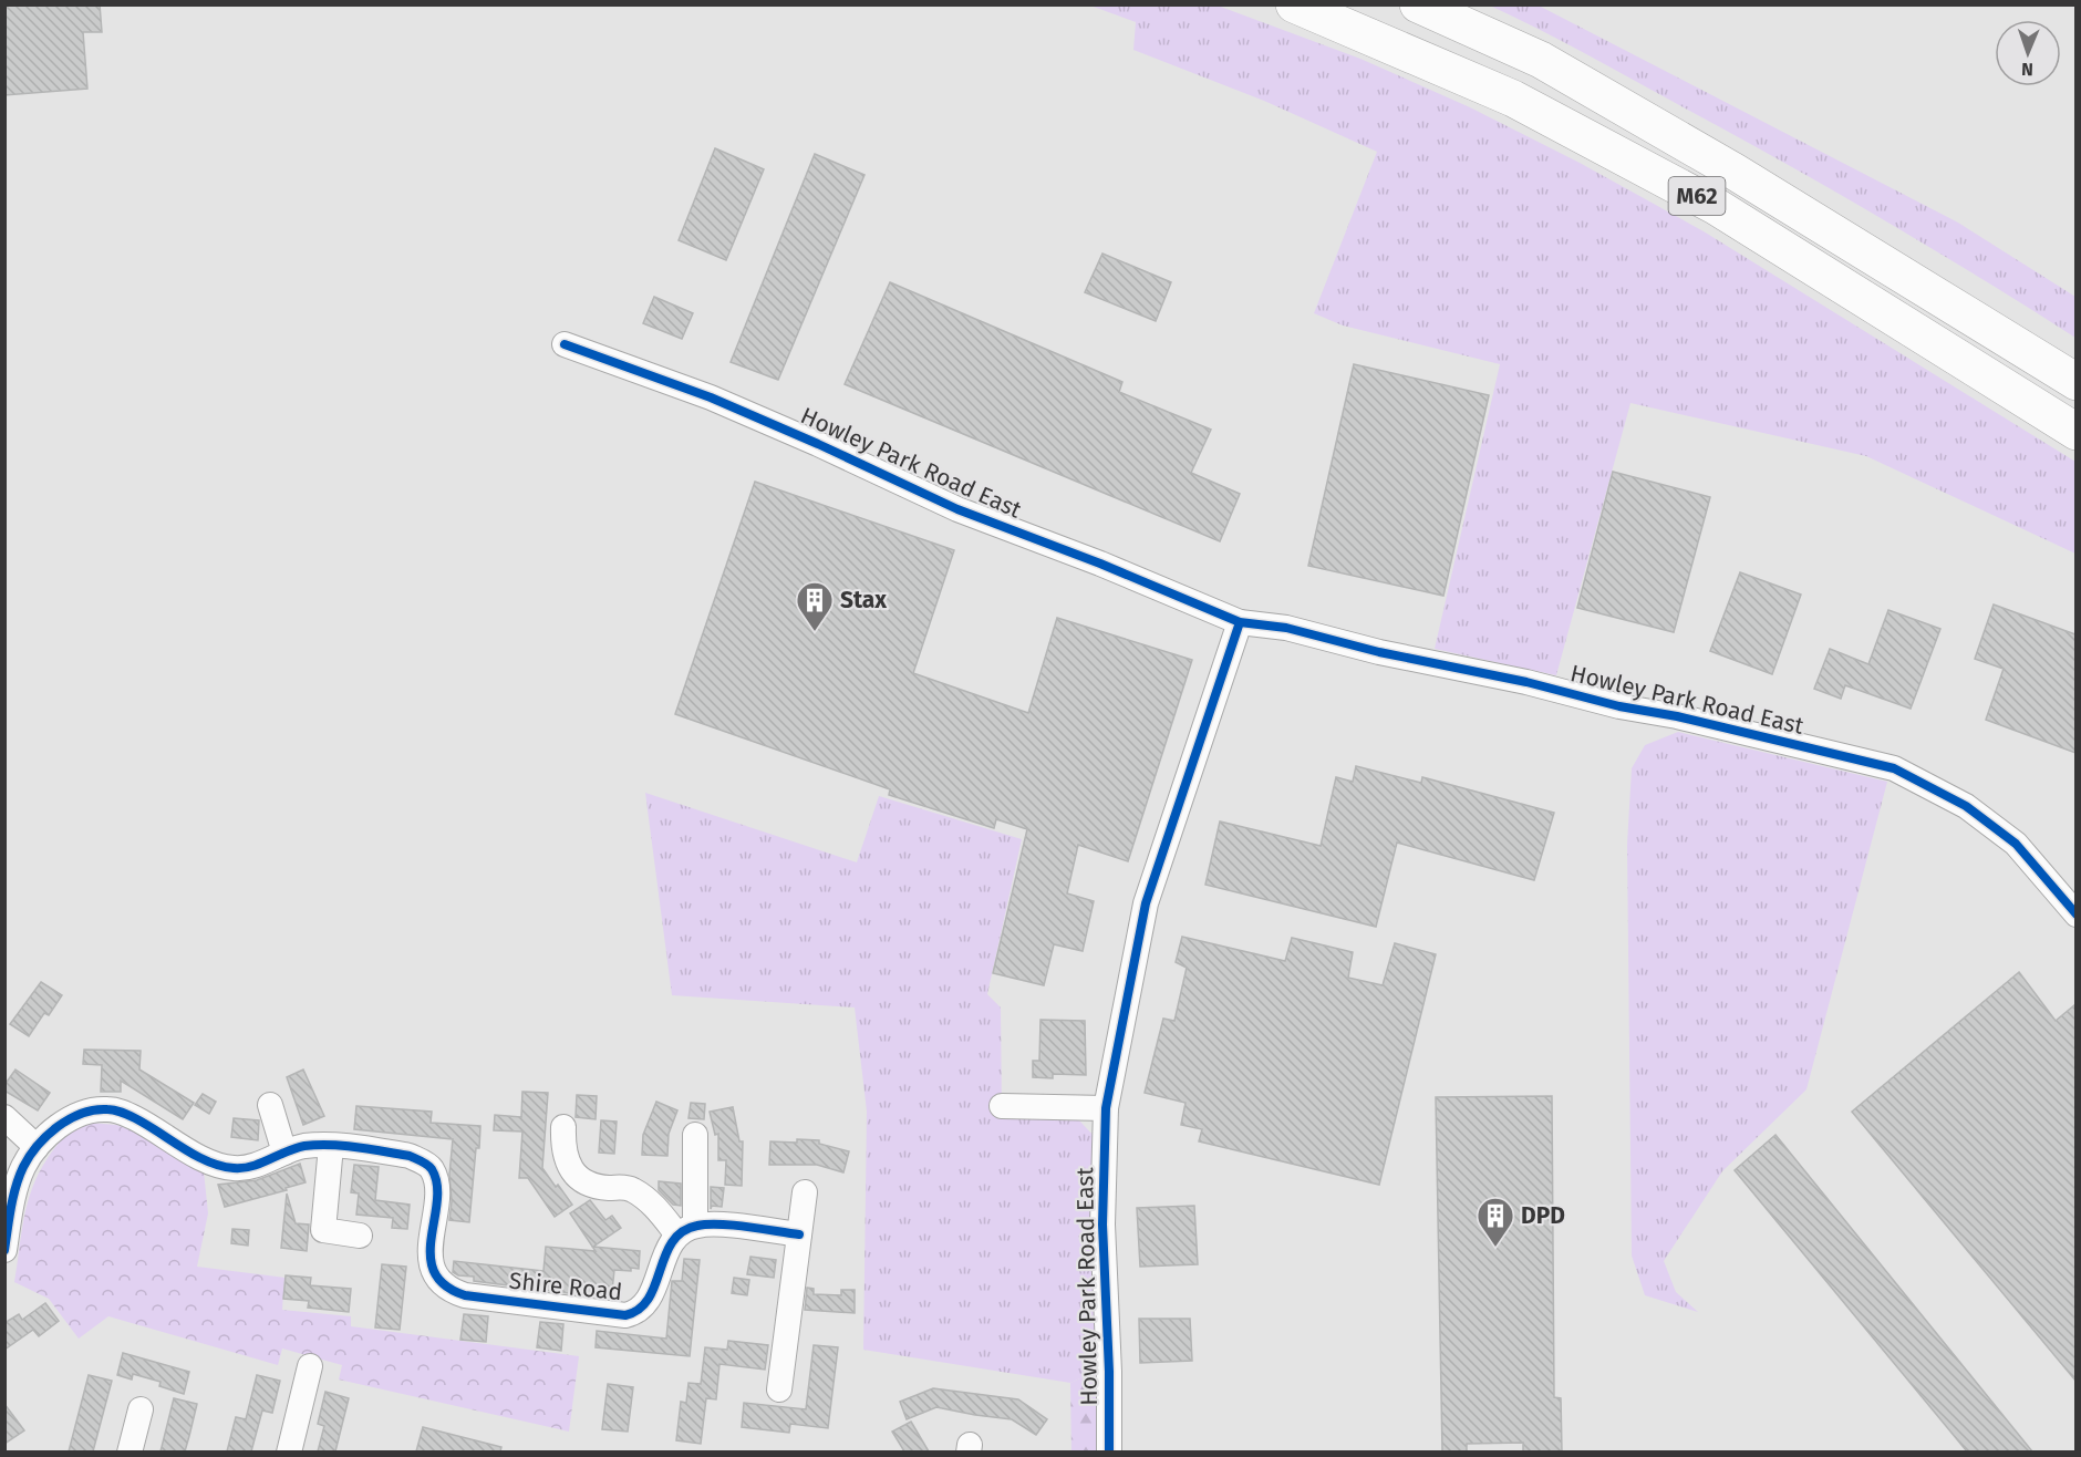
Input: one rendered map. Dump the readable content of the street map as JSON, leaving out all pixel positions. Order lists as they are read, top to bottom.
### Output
{
  "streets": {
    "highway": ["M62"],
    "street": ["Howley Park Road East", "Shire Road"]
  },
  "places": {
    "building": ["Stax", "DPD"]
  },
  "north": "bottom"
}
